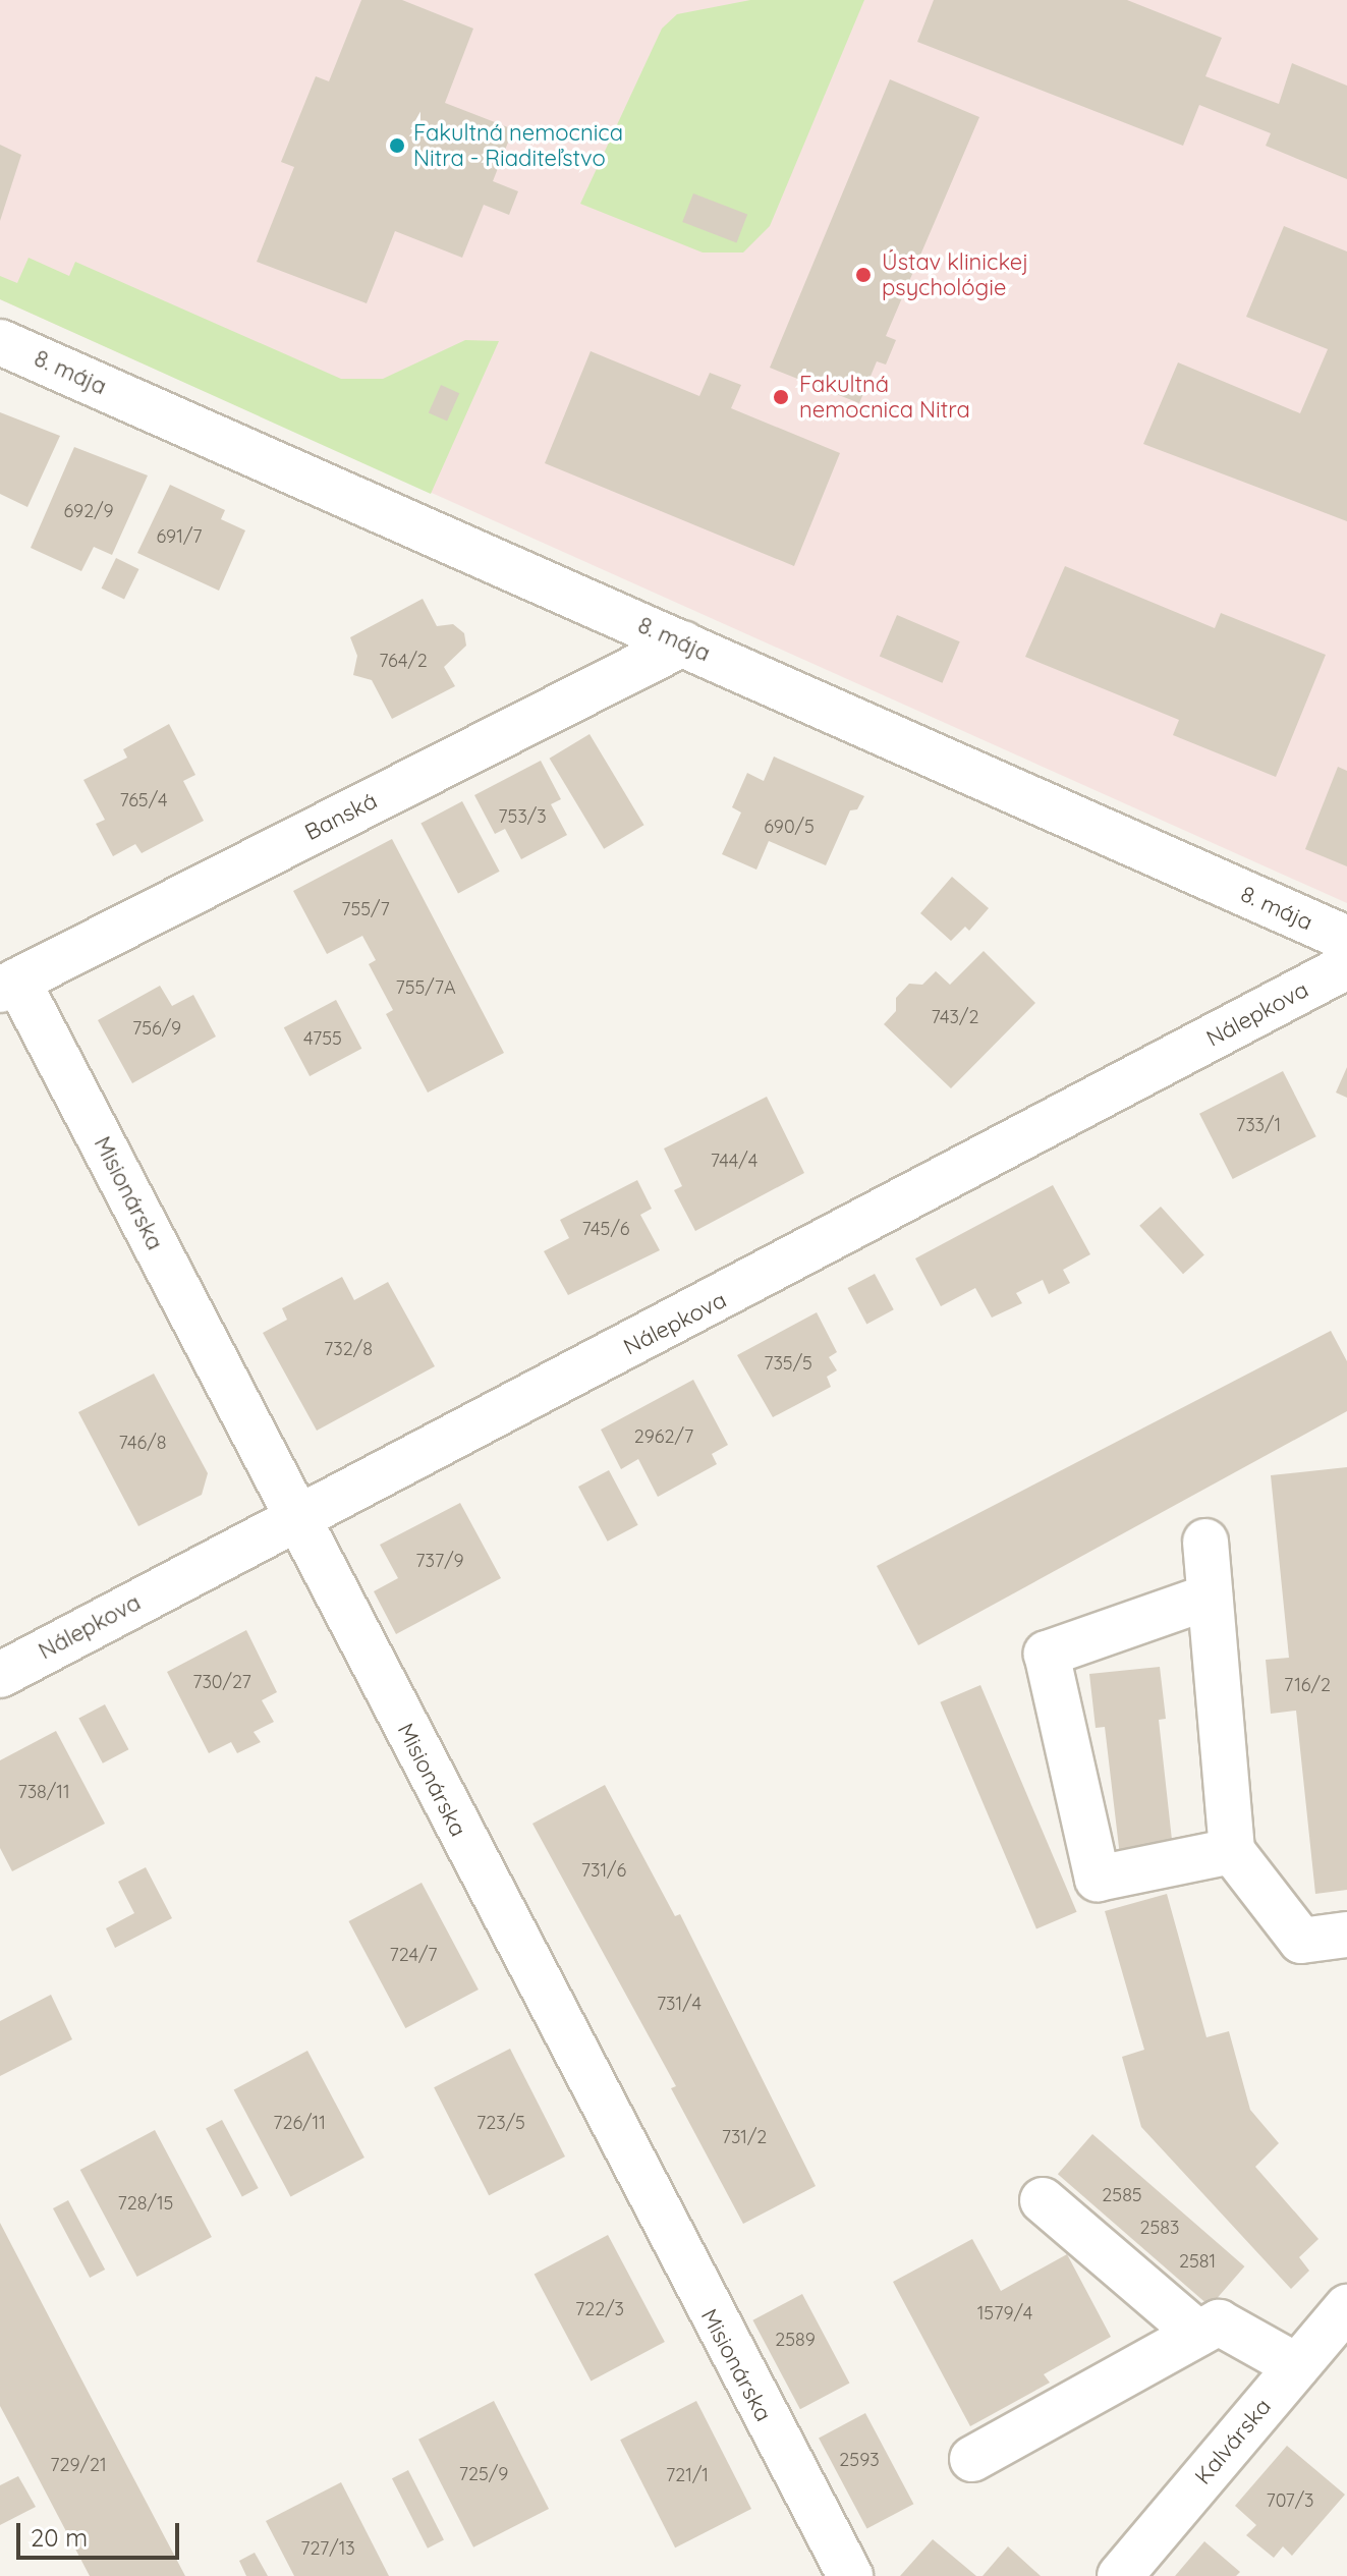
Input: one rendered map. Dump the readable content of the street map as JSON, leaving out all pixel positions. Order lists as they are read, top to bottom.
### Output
{
  "streets": {
    "street": [
      "8. mája",
      "Banská",
      "Nálepkova",
      "Misionárska",
      "Kalvárska"
    ]
  },
  "crossings": [
    ["8. mája", "Banská"],
    ["Banská", "Misionárska"],
    ["Nálepkova", "Misionárska"]
  ],
  "places": ["Fakultná nemocnica Nitra - Riaditeľstvo", "Ústav klinickej psychológie", "Fakultná nemocnica Nitra"],
  "house_numbers": [
    "692/9",
    "691/7",
    "764/2",
    "765/4",
    "753/3",
    "690/5",
    "755/7",
    "755/7A",
    "743/2",
    "756/9",
    "4755",
    "733/1",
    "744/4",
    "745/6",
    "732/8",
    "735/5",
    "2962/7",
    "746/8",
    "737/9",
    "730/27",
    "716/2",
    "738/11",
    "731/6",
    "724/7",
    "731/4",
    "726/11",
    "723/5",
    "731/2",
    "2585",
    "728/15",
    "2583",
    "2581",
    "722/3",
    "1579/4",
    "2589",
    "2593",
    "729/21",
    "725/9",
    "721/1",
    "707/3",
    "727/13"
  ],
  "scale_bar": "20 m"
}
